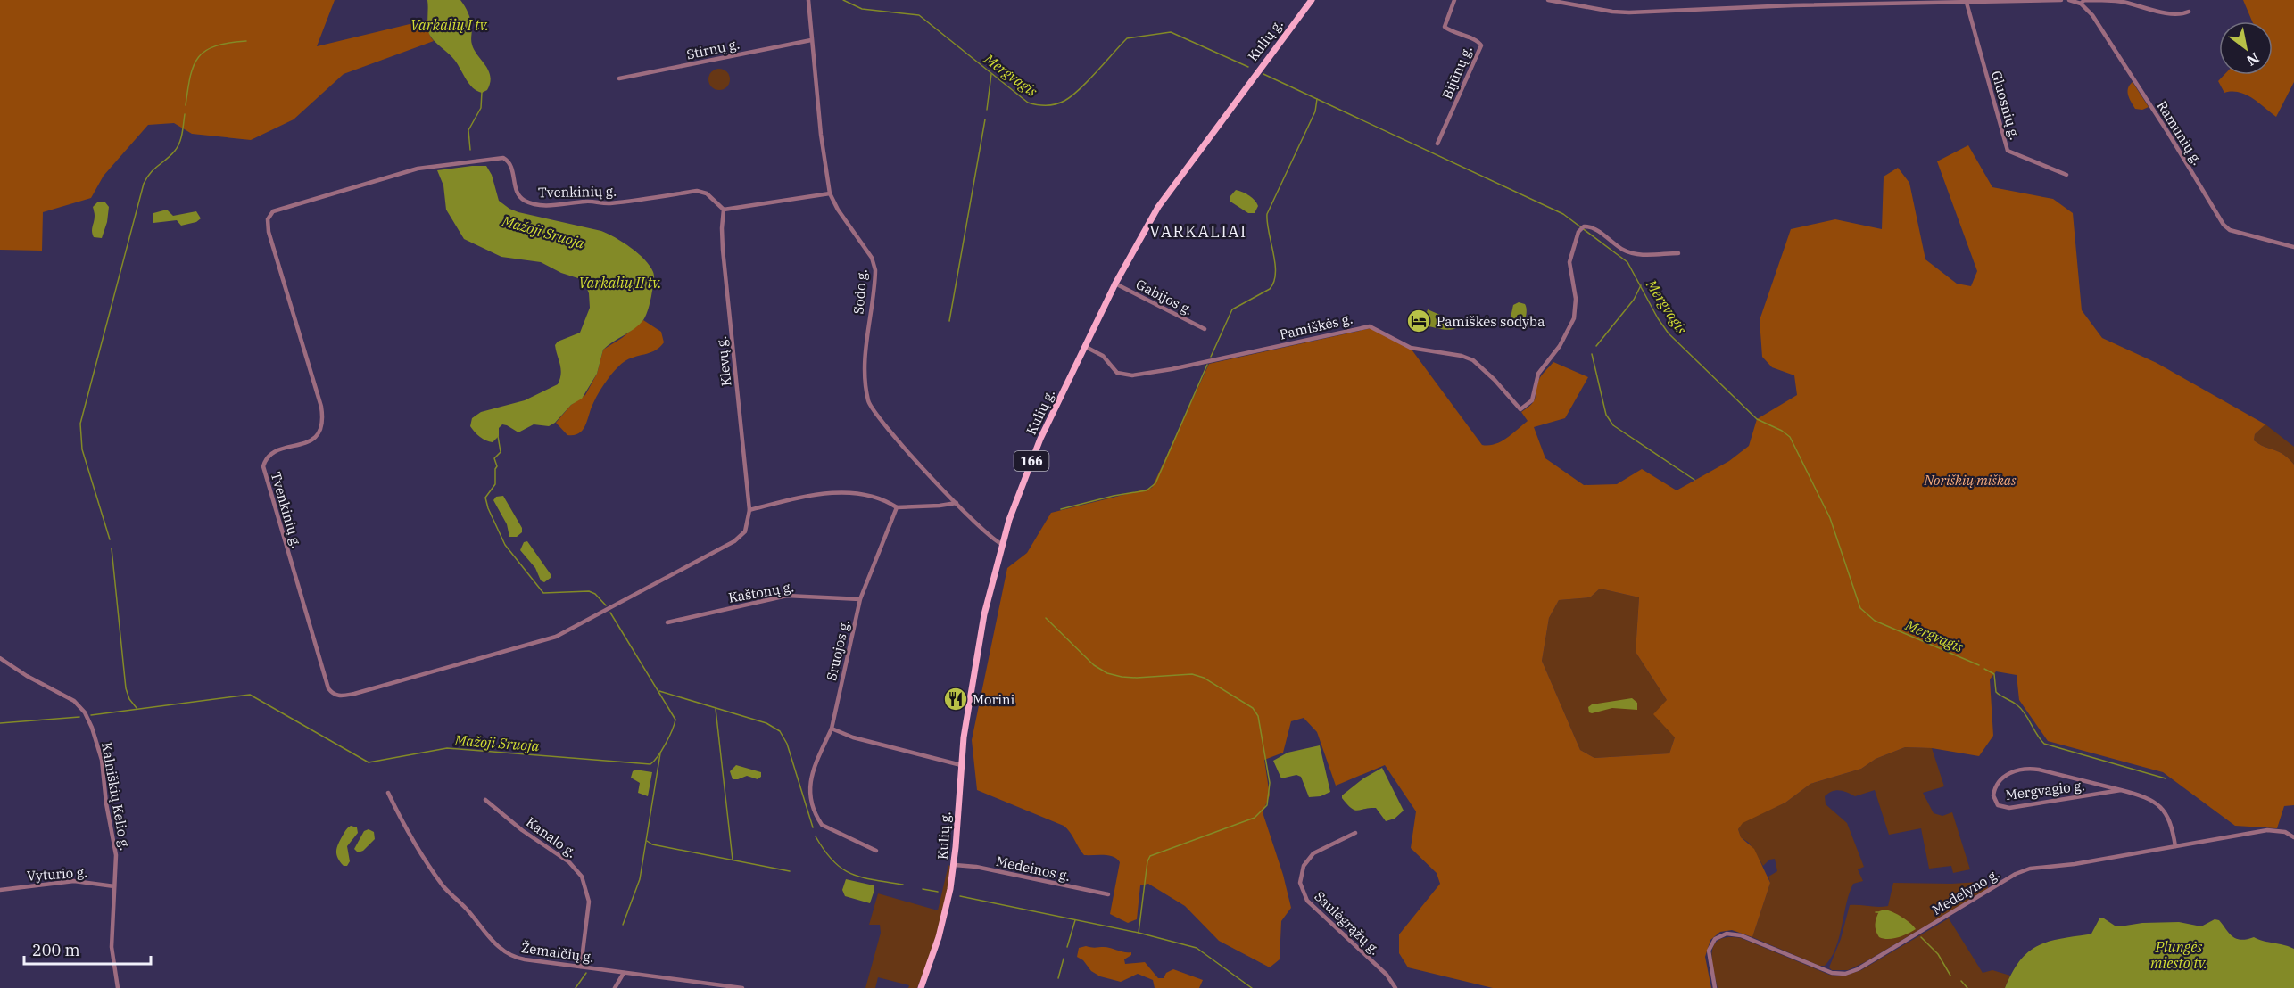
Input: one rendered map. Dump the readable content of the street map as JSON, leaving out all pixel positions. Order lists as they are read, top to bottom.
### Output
{
  "streets": {
    "main road": ["Kulių g.", "166"],
    "street": [
      "Stirnų g.",
      "Bijūnų g.",
      "Gluosnių g.",
      "Ramunių g.",
      "Tvenkinių g.",
      "Sodo g.",
      "Gabijos g.",
      "Pamiškės g.",
      "Klevų g.",
      "Kaštonų g.",
      "Sruojos g.",
      "Mergvagio g.",
      "Kalniškių Kelio g.",
      "Kanalo g.",
      "Medeinos g.",
      "Vyturio g.",
      "Medelyno g.",
      "Saulėgrąžų g.",
      "Žemaičių g."
    ]
  },
  "crossings": [
    ["Kulių g.", "Sodo g."],
    ["Kulių g.", "Gabijos g."],
    ["Kulių g.", "Pamiškės g."],
    ["Kulių g.", "Medeinos g."],
    ["Stirnų g.", "Sodo g."],
    ["Tvenkinių g.", "Klevų g."],
    ["Kaštonų g.", "Sruojos g."],
    ["Mergvagio g.", "Medelyno g."],
    ["Kalniškių Kelio g.", "Vyturio g."],
    ["Kanalo g.", "Žemaičių g."]
  ],
  "districts": ["VARKALIAI"],
  "water": [
    "Varkalių I tv.",
    "Mergvagis",
    "Mažoji Sruoja",
    "Varkalių II tv.",
    "Plungės miesto tv."
  ],
  "parks": ["Noriškių miškas"],
  "places": {
    "hotel": ["Pamiškės sodyba"],
    "restaurant": ["Morini"]
  },
  "scale_bar": "200 m",
  "north": "bottom right"
}
